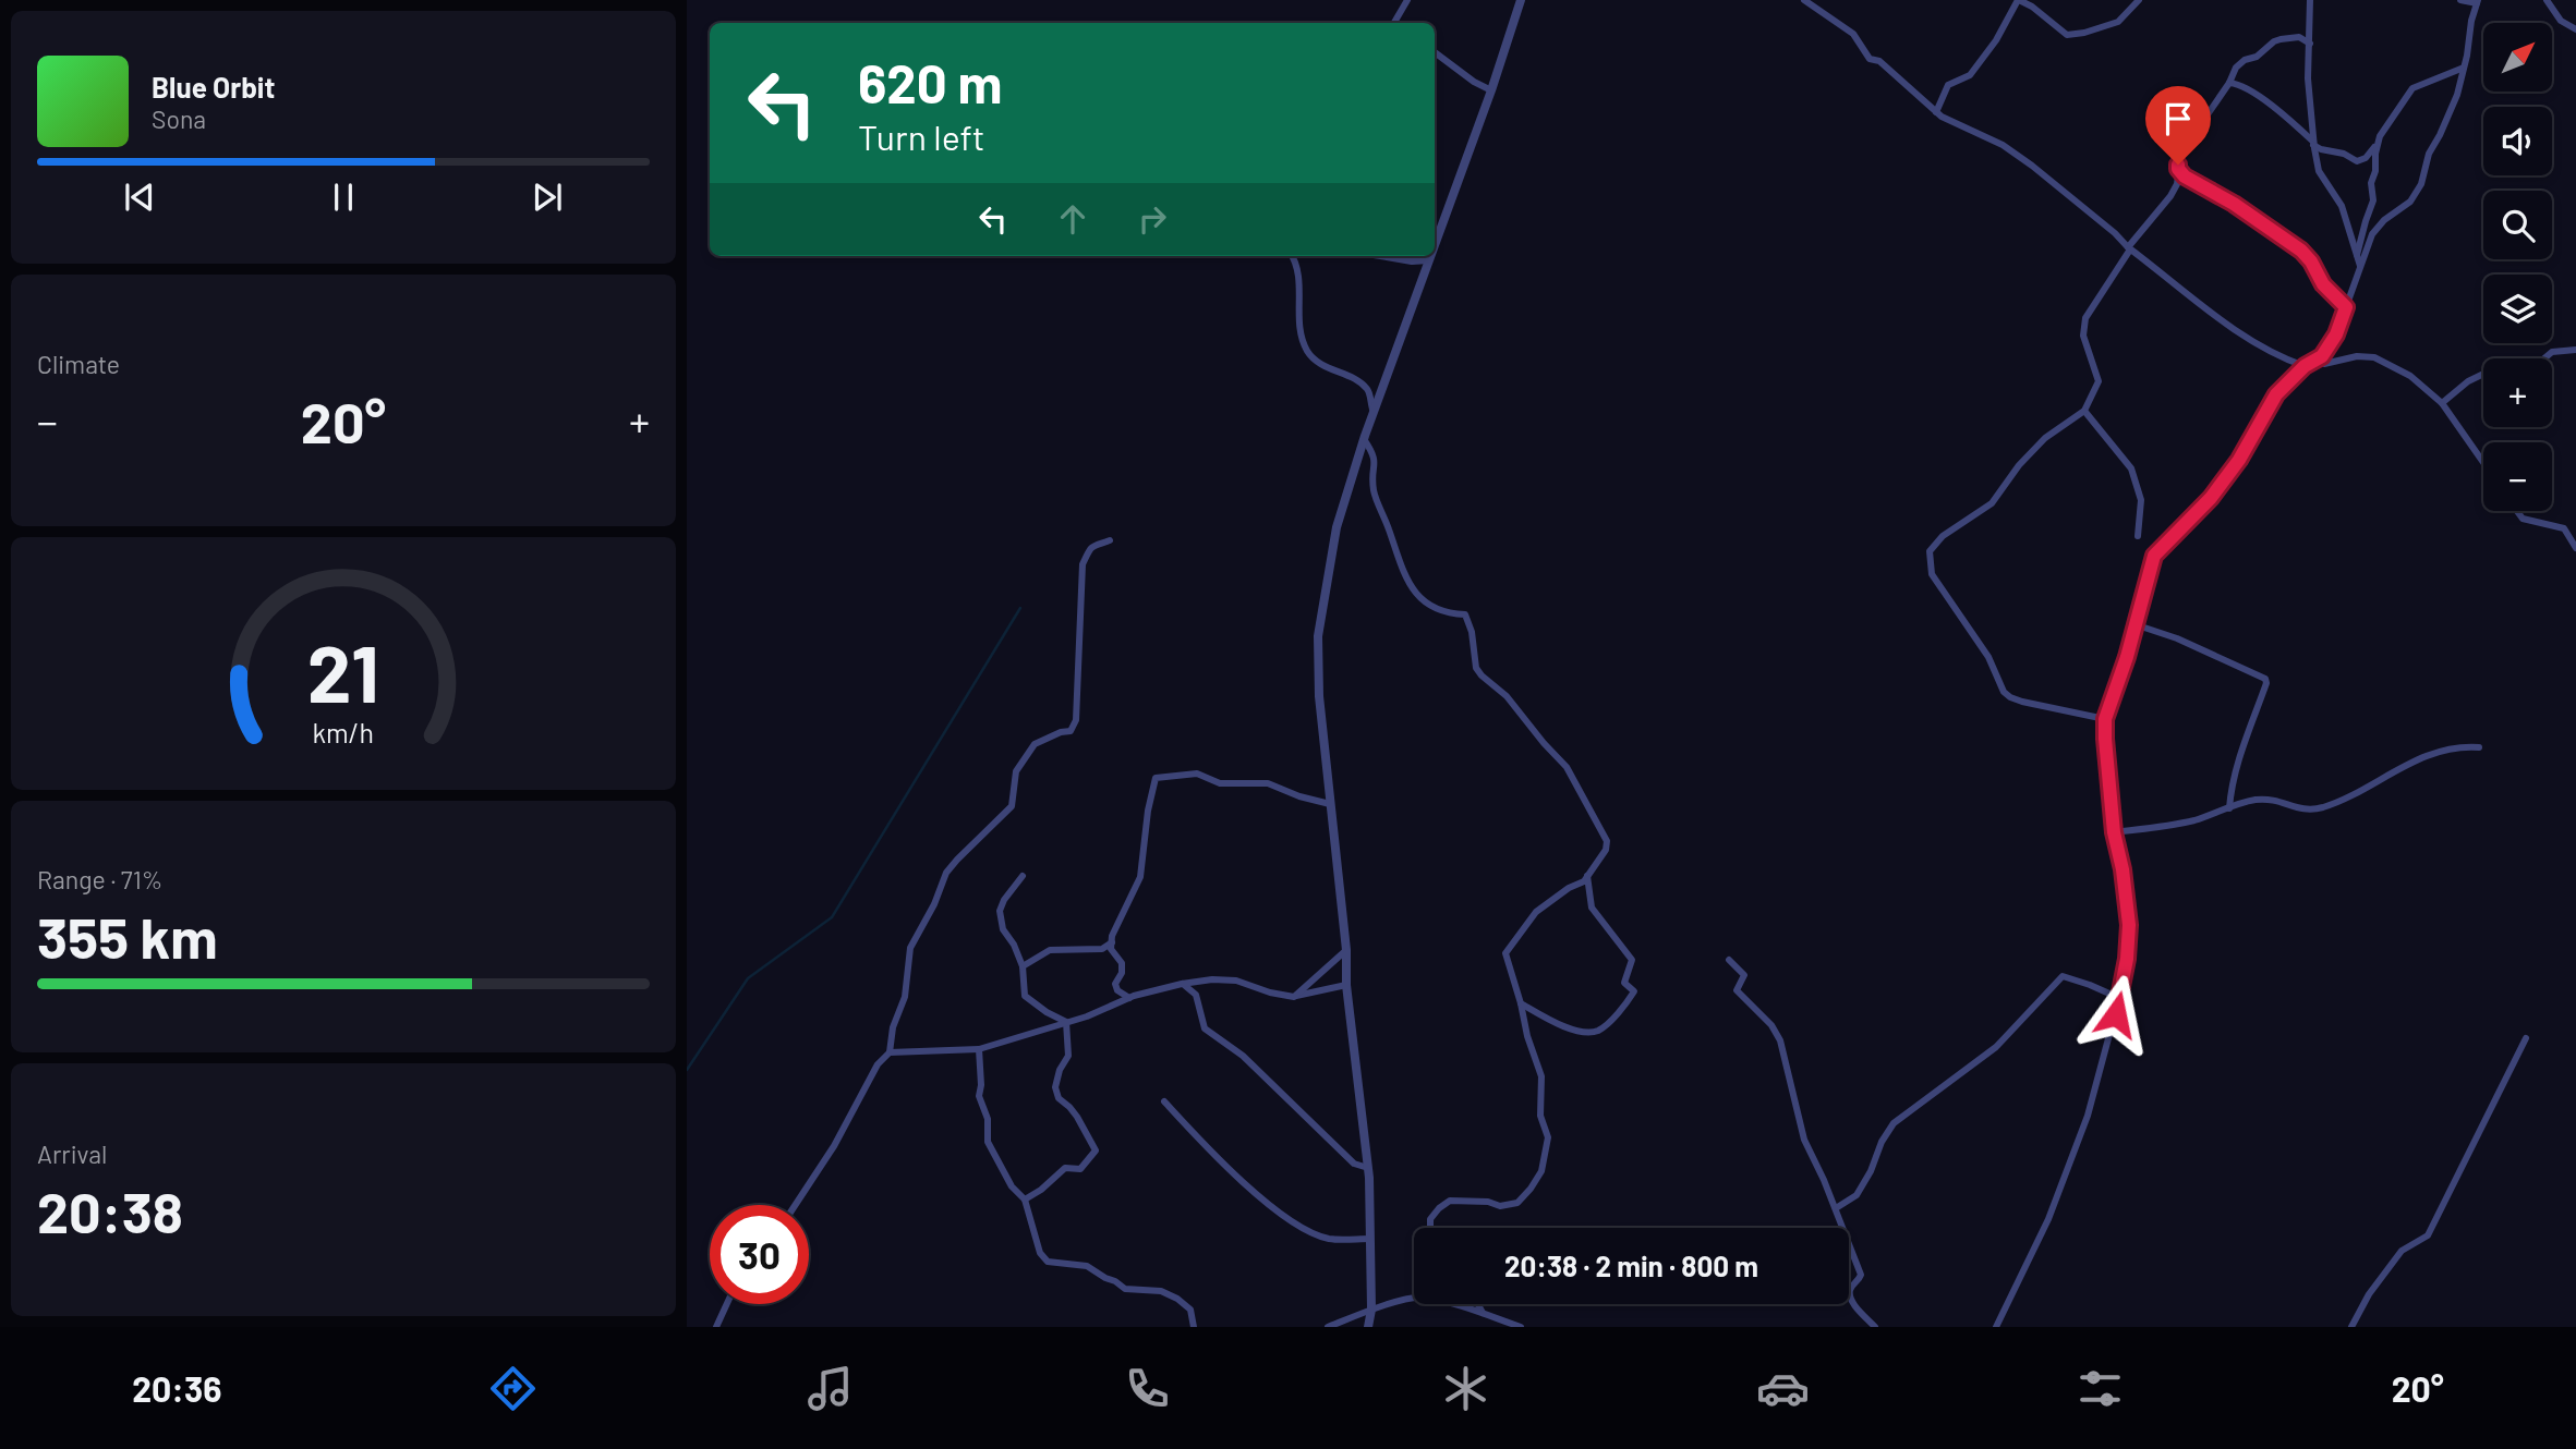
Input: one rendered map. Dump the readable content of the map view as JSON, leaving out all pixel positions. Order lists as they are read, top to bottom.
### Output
{
  "north": "top right",
  "page": {
    "map_buttons": ["+", "−"],
    "turn": ["620 m", "Turn left"],
    "song": ["Blue Orbit", "Sona"],
    "tile": [
      "Climate",
      ["Range · 71%", "355 km"],
      ["Arrival", "20:38"]
    ],
    "heat": ["−", "20°", "+"],
    "limit": "30",
    "trip": "20:38 · 2 min · 800 m",
    "tabs": ["20:36", "20°"],
    "gauge": ["21", "km/h"]
  }
}
